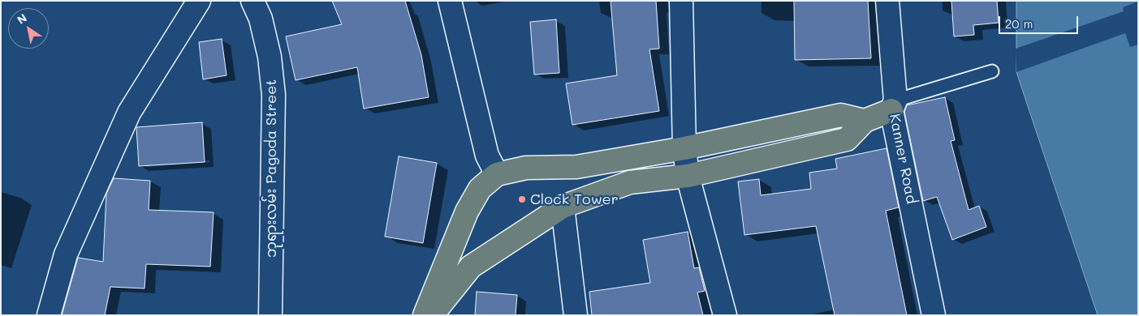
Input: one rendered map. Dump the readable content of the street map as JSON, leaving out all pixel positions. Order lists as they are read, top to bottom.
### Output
{
  "streets": {
    "street": ["Kanner Road", "ဘုရားလမ်း Pagoda Street"]
  },
  "places": ["Clock Tower"],
  "scale_bar": "20 m",
  "north": "top left"
}
